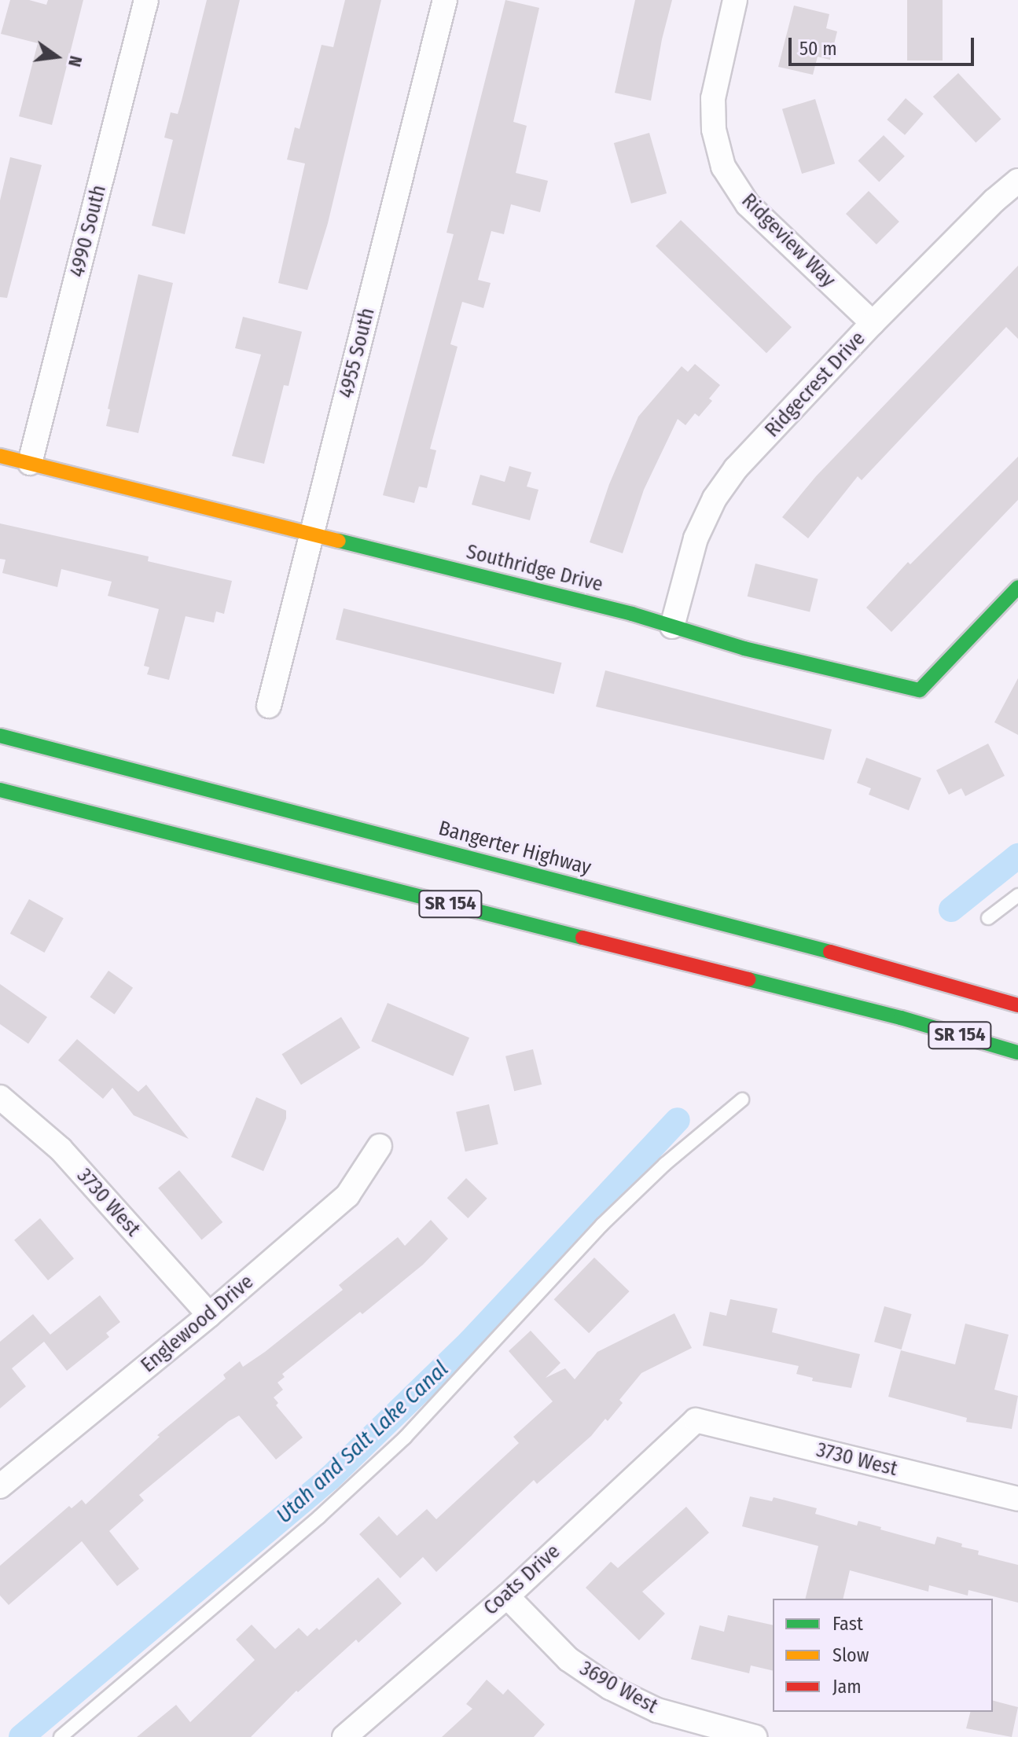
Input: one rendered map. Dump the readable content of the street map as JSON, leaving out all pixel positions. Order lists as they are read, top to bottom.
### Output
{
  "streets": {
    "main road": ["Southridge Drive", "Bangerter Highway", "SR 154"],
    "street": [
      "4990 South",
      "Ridgeview Way",
      "4955 South",
      "Ridgecrest Drive",
      "3730 West",
      "Englewood Drive",
      "Coats Drive",
      "3690 West"
    ]
  },
  "crossings": [
    ["4990 South", "Southridge Drive"],
    ["Ridgeview Way", "Ridgecrest Drive"],
    ["4955 South", "Southridge Drive"],
    ["Ridgecrest Drive", "Southridge Drive"],
    ["3730 West", "Englewood Drive"],
    ["3730 West", "Coats Drive"],
    ["Coats Drive", "3690 West"]
  ],
  "water": ["Utah and Salt Lake Canal"],
  "legend": ["Fast", "Slow", "Jam"],
  "scale_bar": "50 m",
  "north": "right"
}
